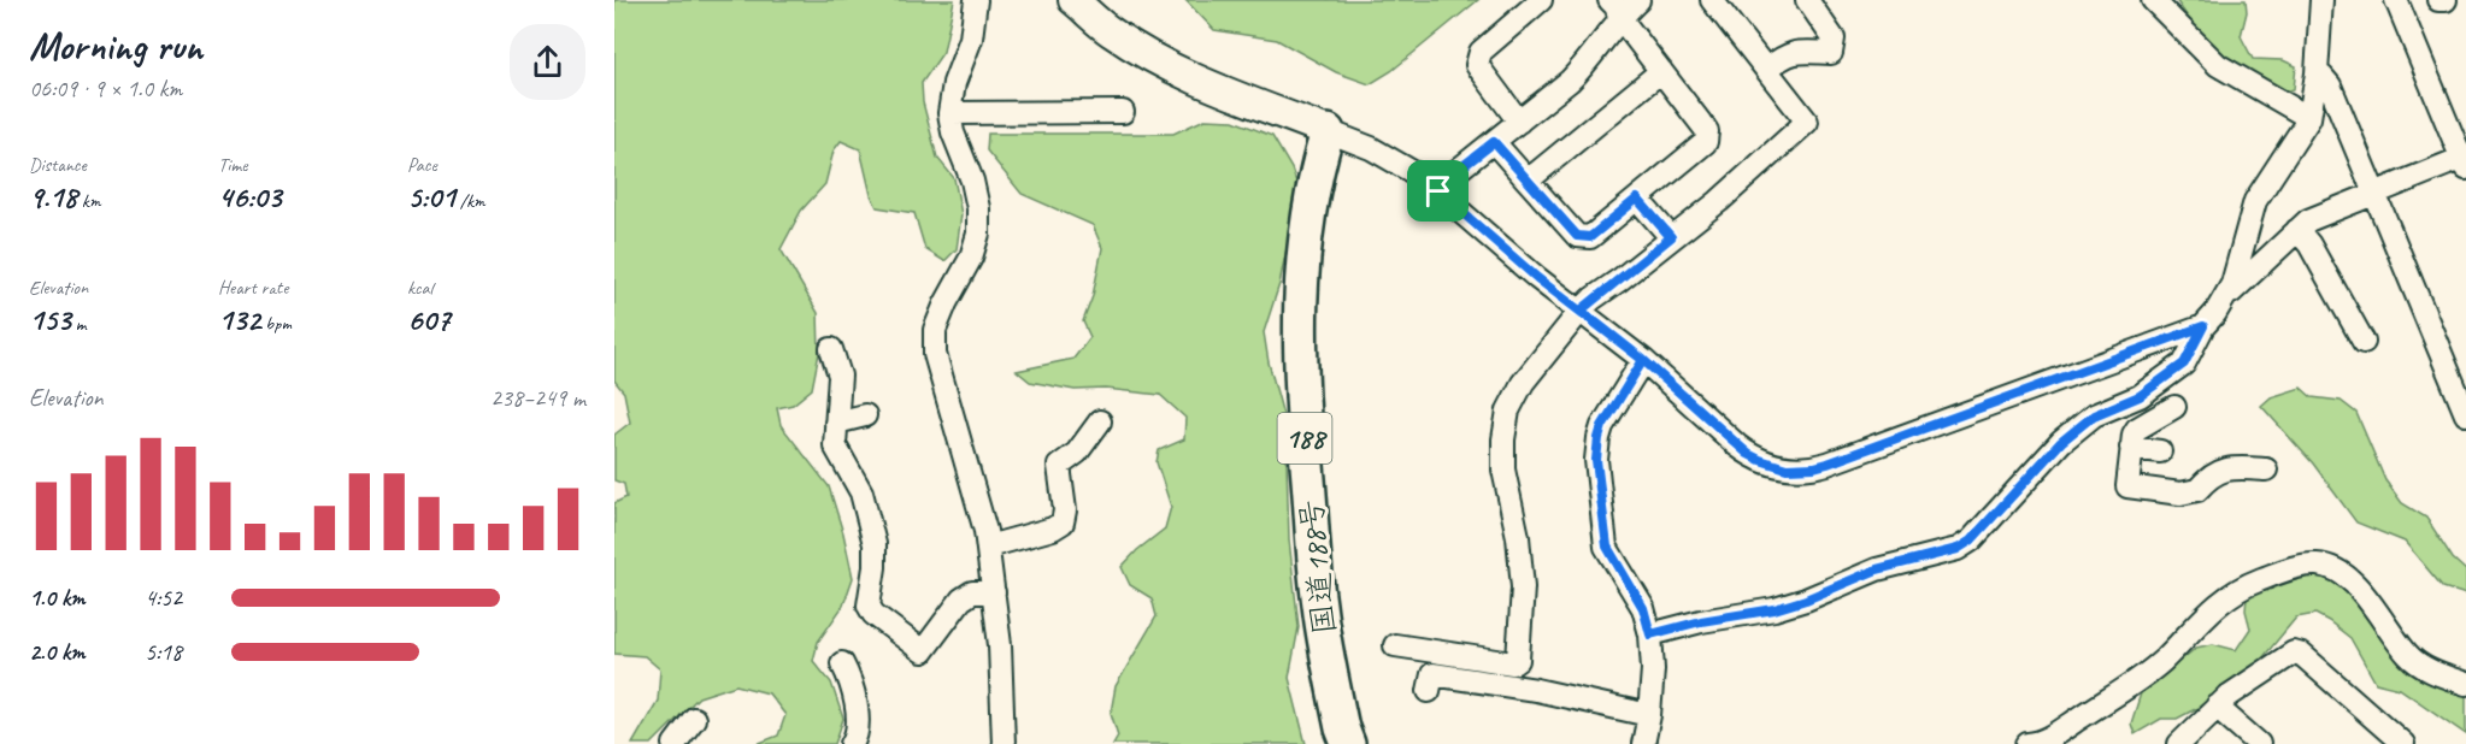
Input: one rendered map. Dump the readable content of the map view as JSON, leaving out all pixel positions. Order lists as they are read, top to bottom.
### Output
{
  "streets": {
    "highway": ["188", "国道188号"]
  },
  "page": {
    "heading": ["Morning run", "06:09 · 9 × 1.0 km"],
    "stats": [
      ["Distance", "9.18 km"],
      ["Time", "46:03"],
      ["Pace", "5:01 /km"],
      ["Elevation", "153 m"],
      ["Heart rate", "132 bpm"],
      ["kcal", "607"]
    ],
    "chart": ["Elevation", "238–249 m"],
    "list": [
      {
        "name": "1.0 km",
        "note": "4:52"
      },
      {
        "name": "2.0 km",
        "note": "5:18"
      }
    ]
  }
}
